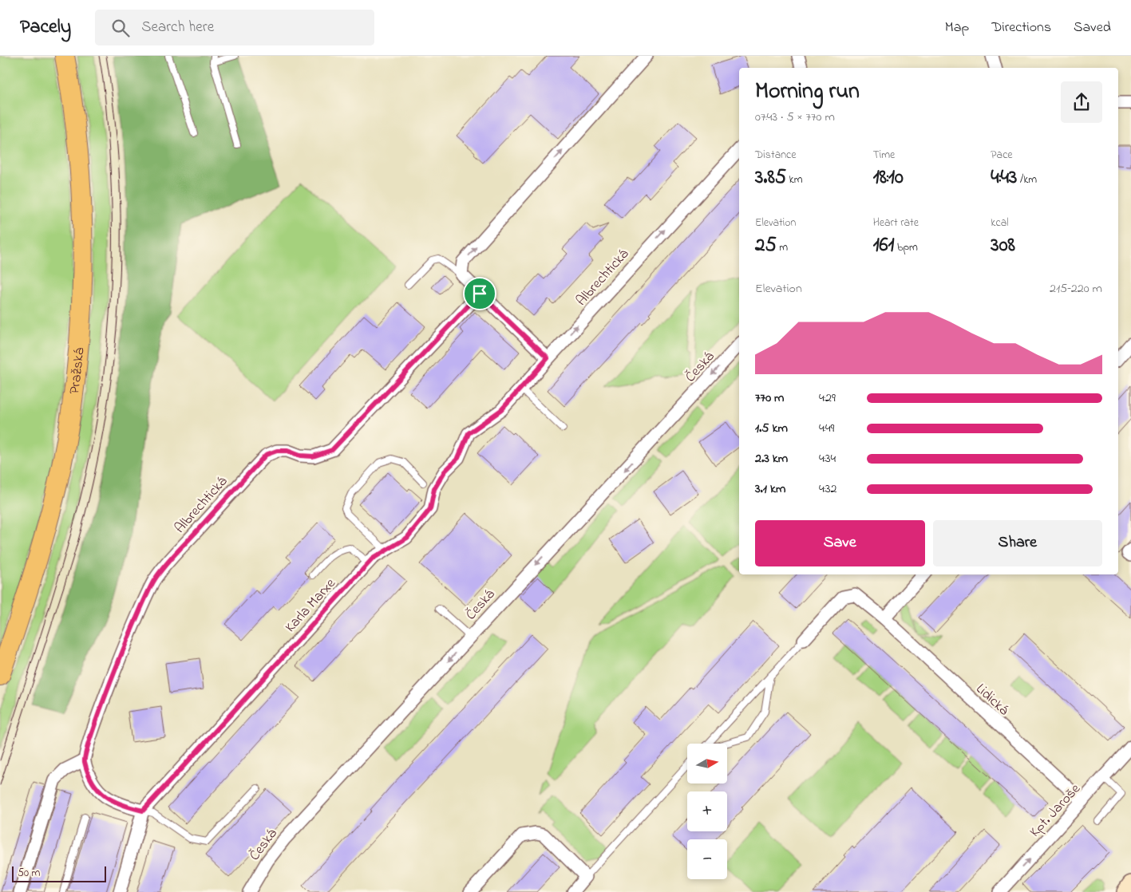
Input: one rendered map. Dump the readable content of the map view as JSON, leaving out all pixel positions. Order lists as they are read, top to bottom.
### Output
{
  "streets": {
    "main road": ["Pražská"],
    "street": [
      "Albrechtická",
      "Česká",
      "Karla Marxe",
      "Lidická",
      "Kpt. Jaroše"
    ]
  },
  "crossings": [
    ["Albrechtická", "Karla Marxe"],
    ["Lidická", "Kpt. Jaroše"]
  ],
  "one_way": ["Česká", "Kpt. Jaroše"],
  "scale_bar": "50 m",
  "north": "right",
  "page": {
    "header": "Pacely",
    "search": "Search here",
    "nav": ["Map", "Directions", "Saved"],
    "heading": ["Morning run", "07:43 · 5 × 770 m"],
    "stats": [
      ["Distance", "3.85 km"],
      ["Time", "18:10"],
      ["Pace", "4:43 /km"],
      ["Elevation", "25 m"],
      ["Heart rate", "161 bpm"],
      ["kcal", "308"]
    ],
    "chart": ["Elevation", "215–220 m"],
    "list": [
      {
        "name": "770 m",
        "note": "4:29"
      },
      {
        "name": "1.5 km",
        "note": "4:49"
      },
      {
        "name": "2.3 km",
        "note": "4:34"
      },
      {
        "name": "3.1 km",
        "note": "4:32"
      }
    ],
    "buttons": ["Save", "Share"],
    "map_buttons": ["+", "−"],
    "scale": "50 m"
  }
}
